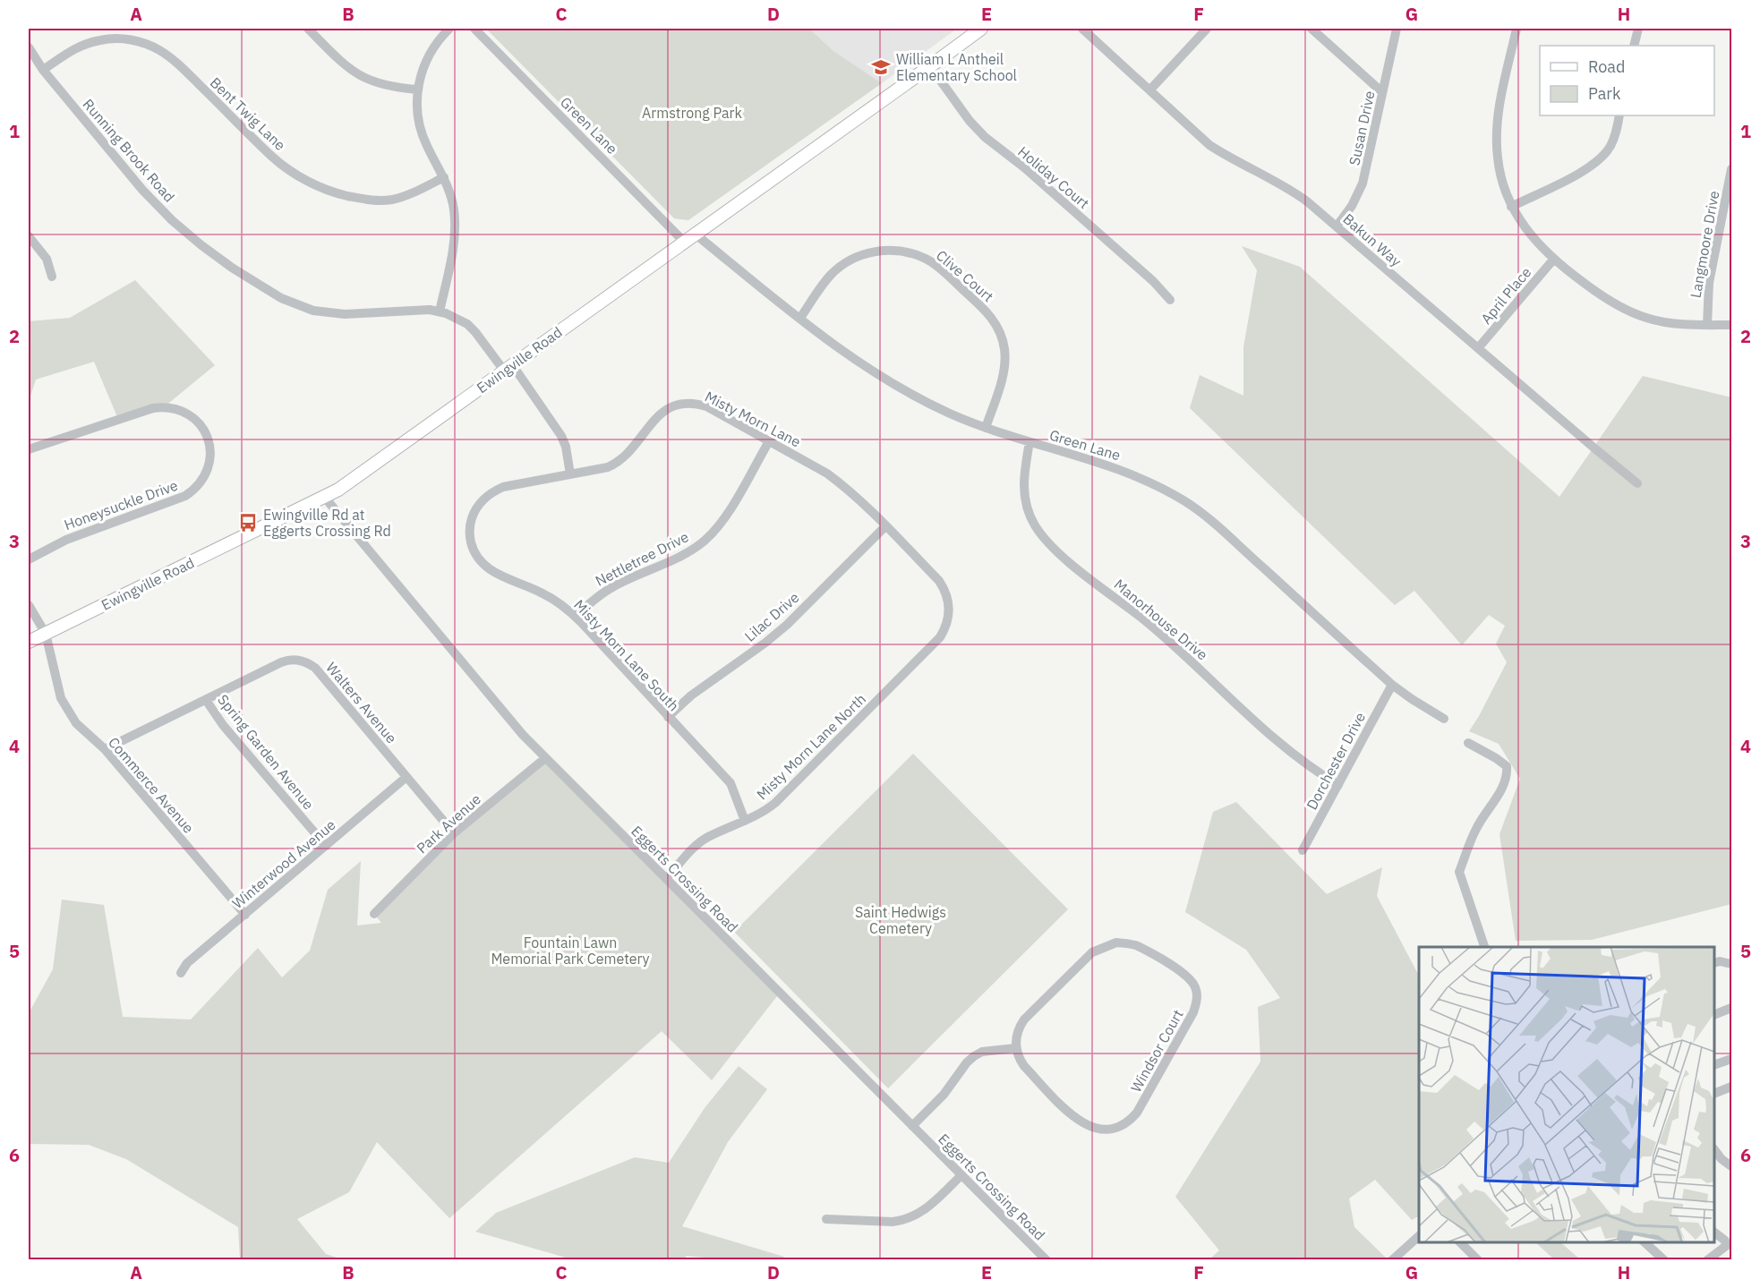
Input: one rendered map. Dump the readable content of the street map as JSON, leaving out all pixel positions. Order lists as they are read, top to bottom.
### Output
{
  "streets": {
    "main road": ["Ewingville Road"],
    "street": [
      "Bent Twig Lane",
      "Green Lane",
      "Susan Drive",
      "Running Brook Road",
      "Holiday Court",
      "Bakun Way",
      "Langmoore Drive",
      "Clive Court",
      "April Place",
      "Misty Morn Lane",
      "Honeysuckle Drive",
      "Nettletree Drive",
      "Lilac Drive",
      "Manorhouse Drive",
      "Misty Morn Lane South",
      "Walters Avenue",
      "Misty Morn Lane North",
      "Spring Garden Avenue",
      "Dorchester Drive",
      "Commerce Avenue",
      "Park Avenue",
      "Winterwood Avenue",
      "Eggerts Crossing Road",
      "Windsor Court"
    ]
  },
  "crossings": [
    ["Bent Twig Lane", "Running Brook Road"],
    ["Green Lane", "Clive Court"],
    ["Green Lane", "Ewingville Road"],
    ["Green Lane", "Manorhouse Drive"],
    ["Green Lane", "Dorchester Drive"],
    ["Susan Drive", "Bakun Way"],
    ["Running Brook Road", "Ewingville Road"],
    ["Running Brook Road", "Misty Morn Lane"],
    ["Holiday Court", "Ewingville Road"],
    ["Bakun Way", "April Place"],
    ["Ewingville Road", "Commerce Avenue"],
    ["Ewingville Road", "Eggerts Crossing Road"],
    ["Misty Morn Lane", "Nettletree Drive"],
    ["Misty Morn Lane", "Lilac Drive"],
    ["Misty Morn Lane", "Misty Morn Lane South"],
    ["Misty Morn Lane", "Misty Morn Lane North"],
    ["Nettletree Drive", "Misty Morn Lane South"],
    ["Lilac Drive", "Misty Morn Lane South"],
    ["Manorhouse Drive", "Dorchester Drive"],
    ["Misty Morn Lane South", "Misty Morn Lane North"],
    ["Walters Avenue", "Spring Garden Avenue"],
    ["Walters Avenue", "Commerce Avenue"],
    ["Walters Avenue", "Park Avenue"],
    ["Walters Avenue", "Winterwood Avenue"],
    ["Misty Morn Lane North", "Eggerts Crossing Road"],
    ["Spring Garden Avenue", "Winterwood Avenue"],
    ["Commerce Avenue", "Winterwood Avenue"],
    ["Park Avenue", "Eggerts Crossing Road"]
  ],
  "parks": ["Armstrong Park", "Saint Hedwigs Cemetery", "Fountain Lawn Memorial Park Cemetery"],
  "places": {
    "school or university": ["William L Antheil Elementary School"],
    "bus stop": ["Ewingville Rd at Eggerts Crossing Rd"]
  },
  "legend": ["Road", "Park"],
  "grid": {
    "columns": [
      "A",
      "B",
      "C",
      "D",
      "E",
      "F",
      "G",
      "H"
    ],
    "rows": [
      "1",
      "2",
      "3",
      "4",
      "5",
      "6"
    ]
  }
}
